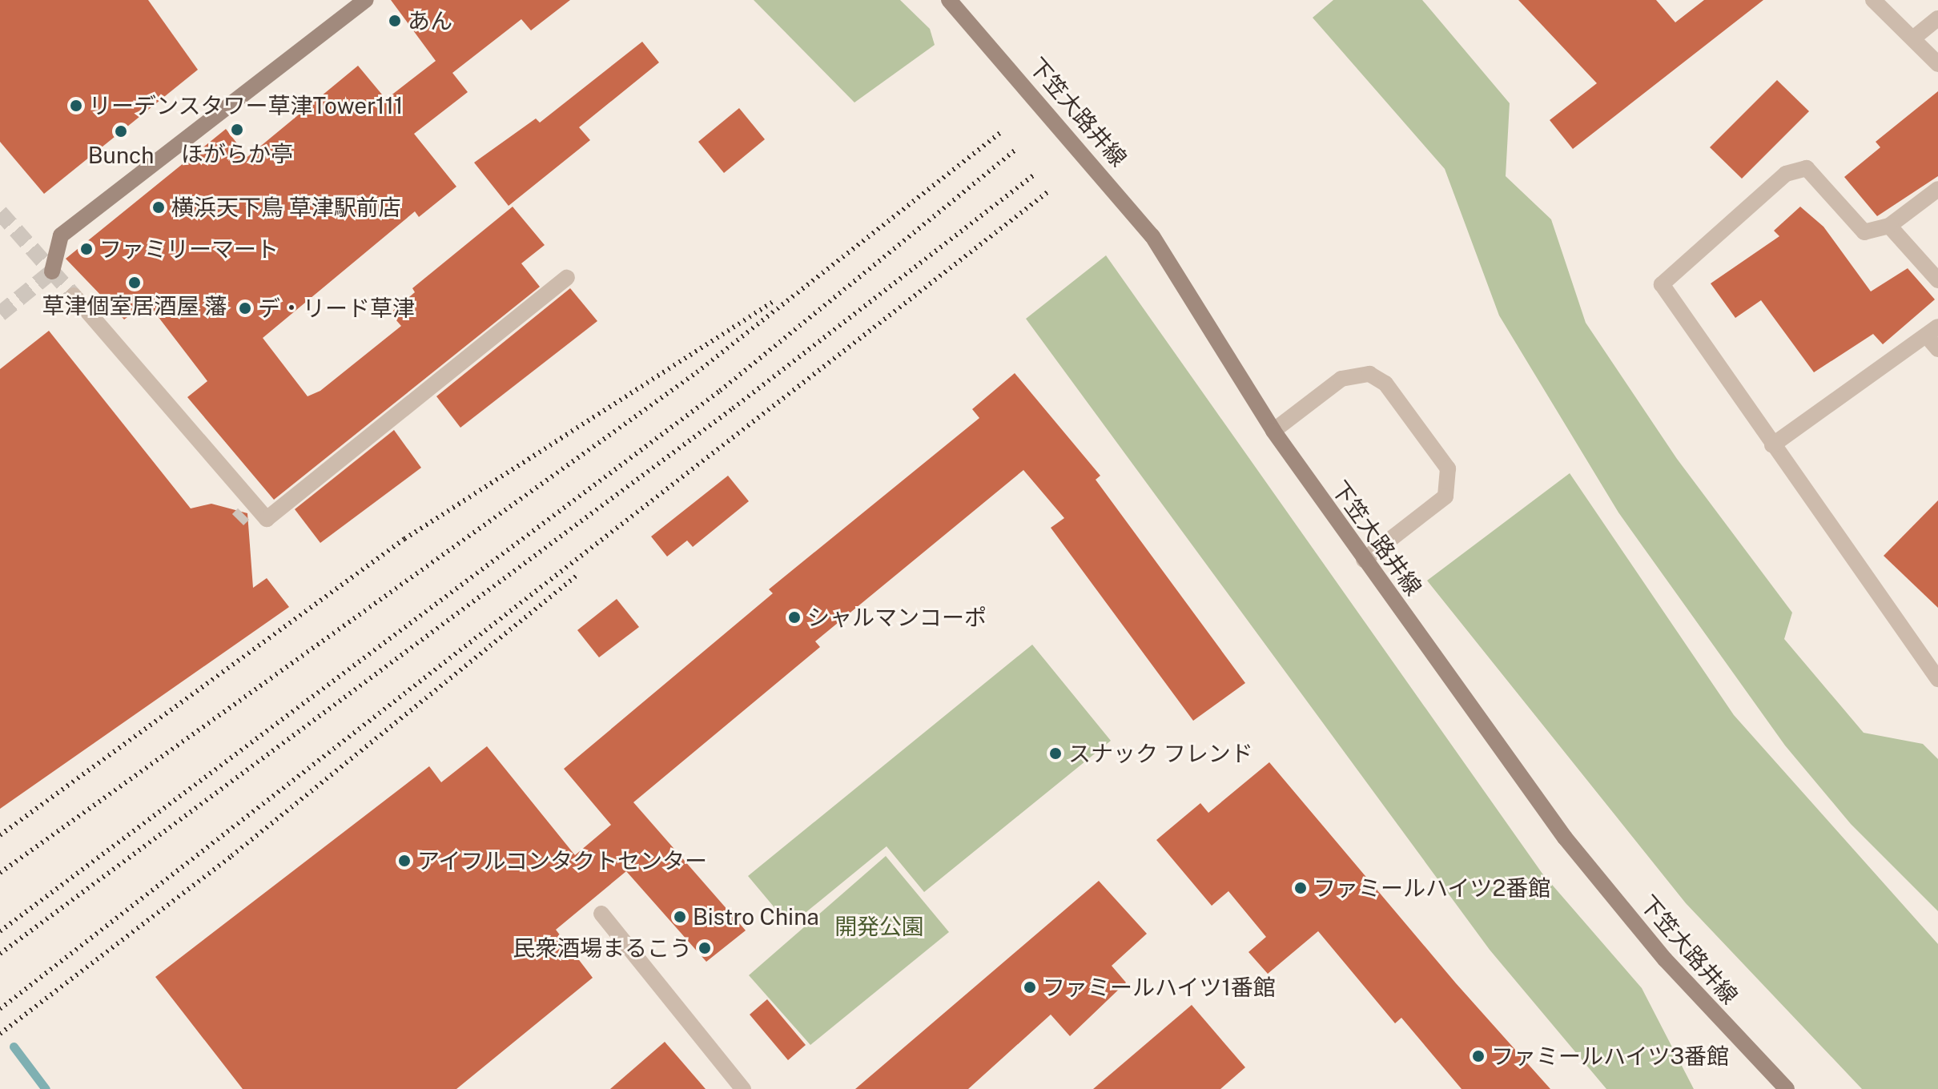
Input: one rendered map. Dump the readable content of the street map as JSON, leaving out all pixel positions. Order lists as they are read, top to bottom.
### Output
{
  "streets": {
    "main road": ["下笠大路井線"]
  },
  "parks": ["開発公園"],
  "places": [
    "あん",
    "リーデンスタワー草津Tower111",
    "ほがらか亭",
    "Bunch",
    "横浜天下鳥 草津駅前店",
    "ファミリーマート",
    "草津個室居酒屋 藩",
    "デ・リード草津",
    "シャルマンコーポ",
    "スナック フレンド",
    "アイフルコンタクトセンター",
    "ファミールハイツ2番館",
    "Bistro China",
    "民衆酒場まるこう",
    "ファミールハイツ1番館",
    "ファミールハイツ3番館"
  ]
}
